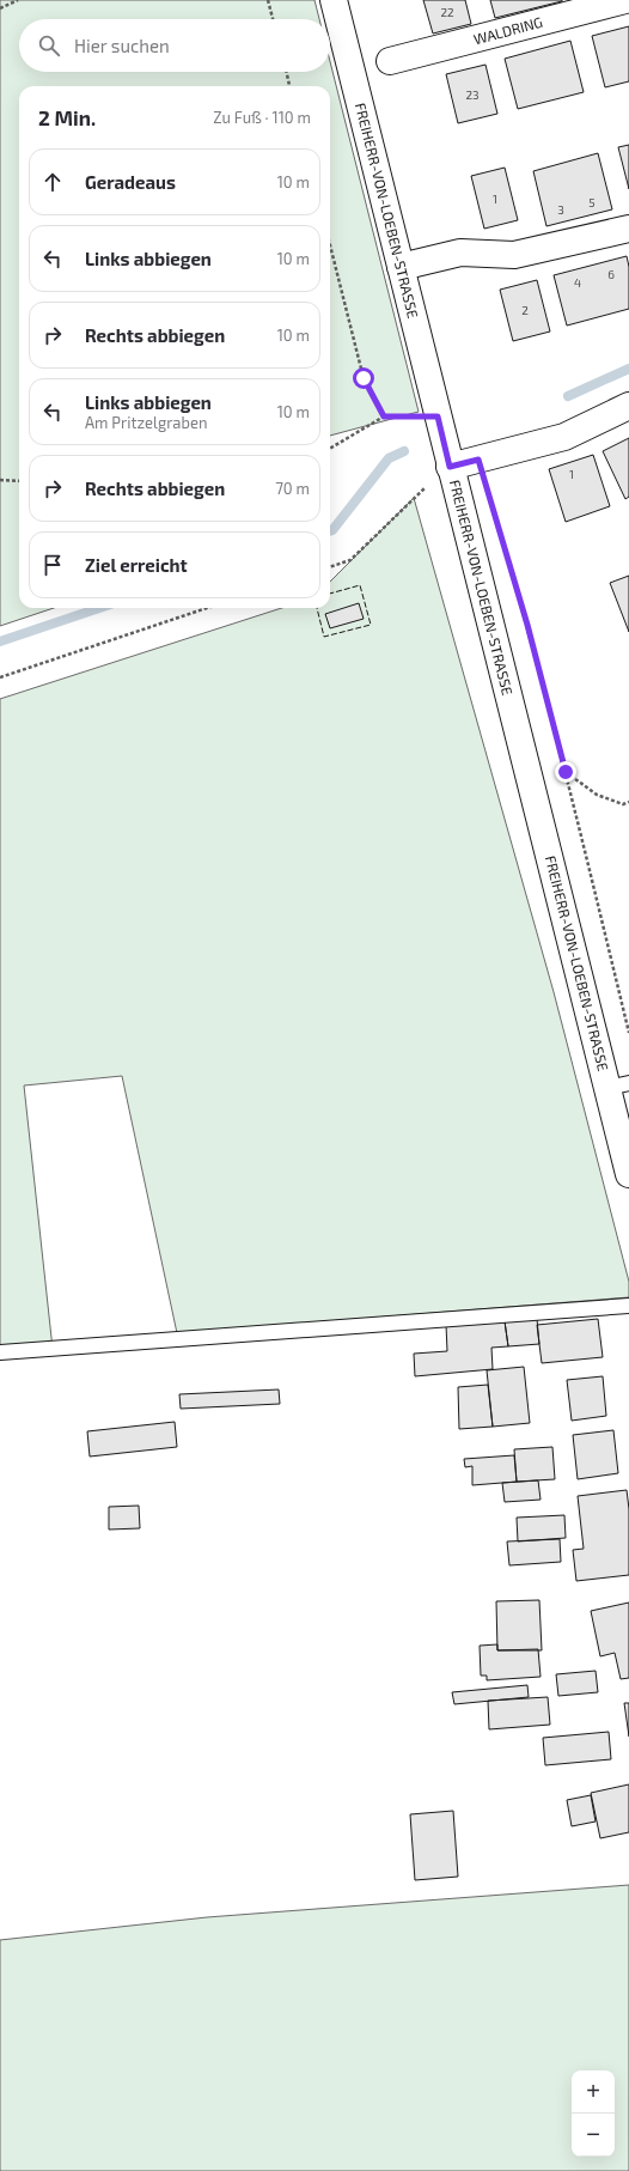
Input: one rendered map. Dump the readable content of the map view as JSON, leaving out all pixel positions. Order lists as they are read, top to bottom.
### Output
{
  "streets": {
    "main road": ["WALDRING", "FREIHERR-VON-LOEBEN-STRASSE"]
  },
  "house_numbers": [
    "22",
    "23",
    "1",
    "5",
    "3",
    "6",
    "4",
    "2",
    "1"
  ],
  "page": {
    "search": "Hier suchen",
    "heading": ["2 Min.", "Zu Fuß · 110 m"],
    "list": [
      ["Geradeaus", "10 m"],
      ["Links abbiegen", "10 m"],
      ["Rechts abbiegen", "10 m"],
      ["Links abbiegen", "Am Pritzelgraben", "10 m"],
      ["Rechts abbiegen", "70 m"],
      "Ziel erreicht"
    ],
    "map_buttons": ["+", "−"]
  }
}
